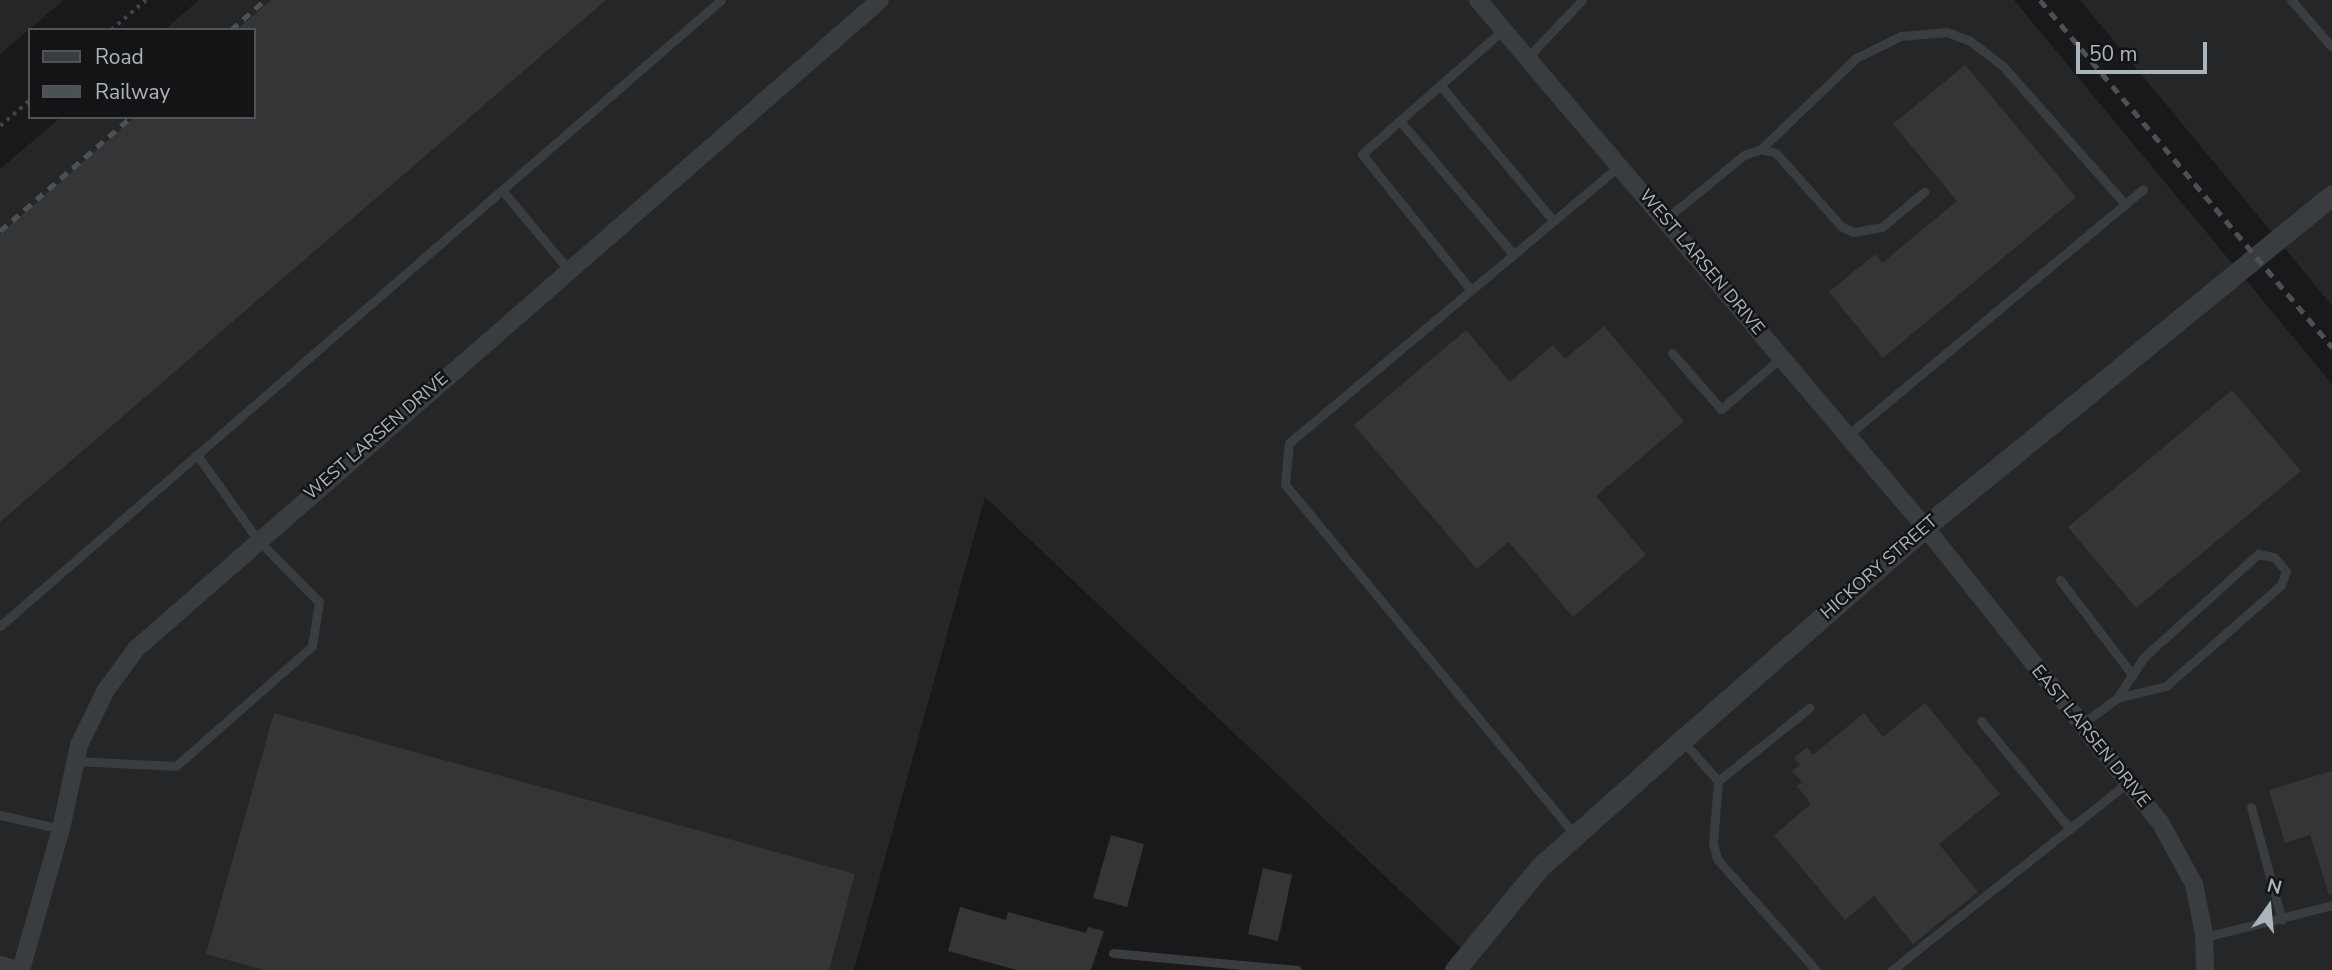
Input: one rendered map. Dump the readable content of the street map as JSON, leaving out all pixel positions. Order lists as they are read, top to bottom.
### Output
{
  "streets": {
    "street": ["WEST LARSEN DRIVE", "HICKORY STREET", "EAST LARSEN DRIVE"]
  },
  "crossings": [
    ["WEST LARSEN DRIVE", "HICKORY STREET"],
    ["WEST LARSEN DRIVE", "EAST LARSEN DRIVE"],
    ["HICKORY STREET", "EAST LARSEN DRIVE"]
  ],
  "legend": ["Road", "Railway"],
  "scale_bar": "50 m",
  "north": "top"
}
